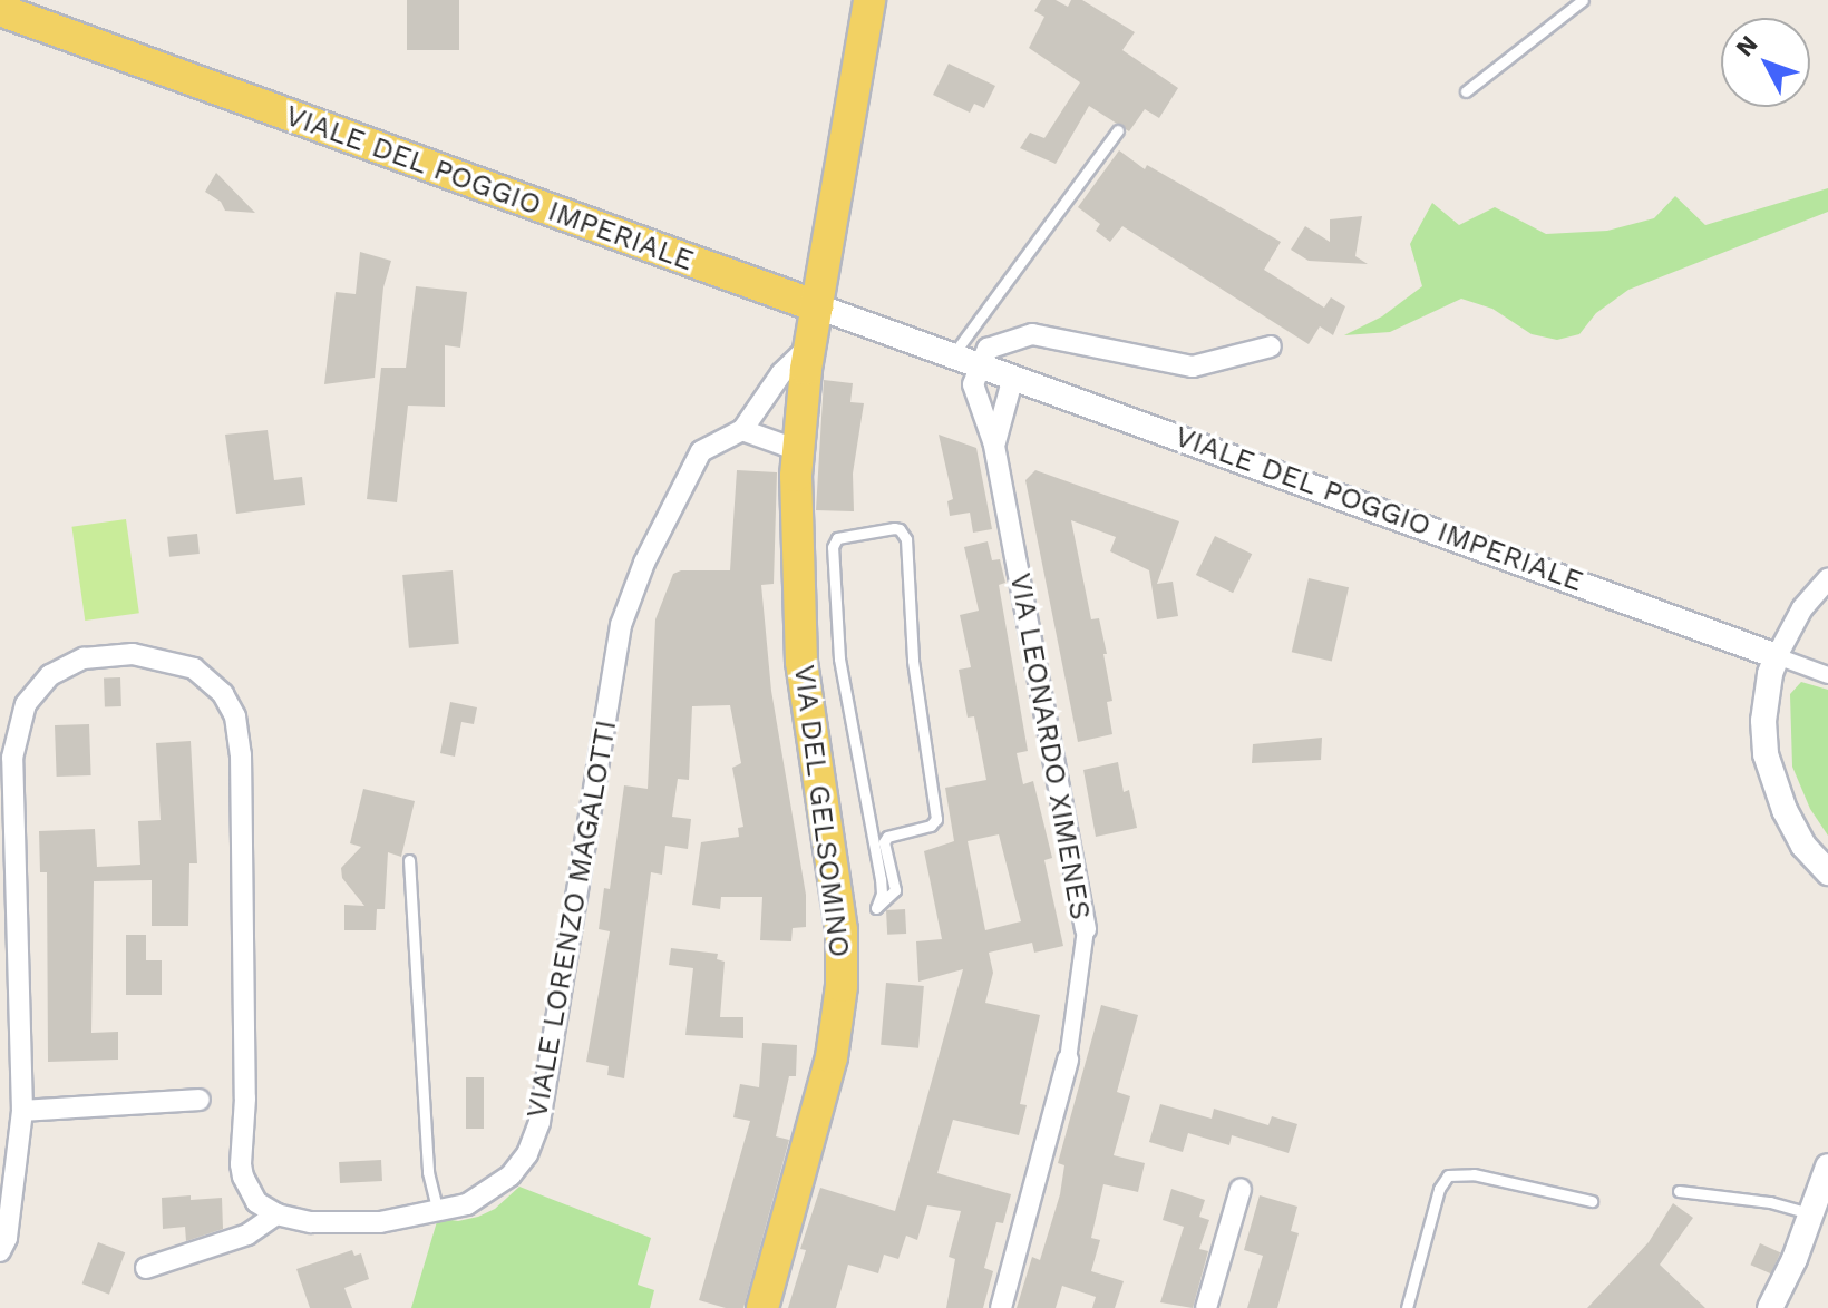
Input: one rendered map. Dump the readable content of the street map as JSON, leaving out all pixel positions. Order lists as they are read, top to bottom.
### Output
{
  "streets": {
    "main road": ["VIALE DEL POGGIO IMPERIALE", "VIA DEL GELSOMINO"],
    "street": ["VIA LEONARDO XIMENES", "VIALE LORENZO MAGALOTTI"]
  },
  "crossings": [
    ["VIALE DEL POGGIO IMPERIALE", "VIA LEONARDO XIMENES"],
    ["VIALE DEL POGGIO IMPERIALE", "VIA DEL GELSOMINO"],
    ["VIA DEL GELSOMINO", "VIALE LORENZO MAGALOTTI"]
  ],
  "north": "top left"
}
